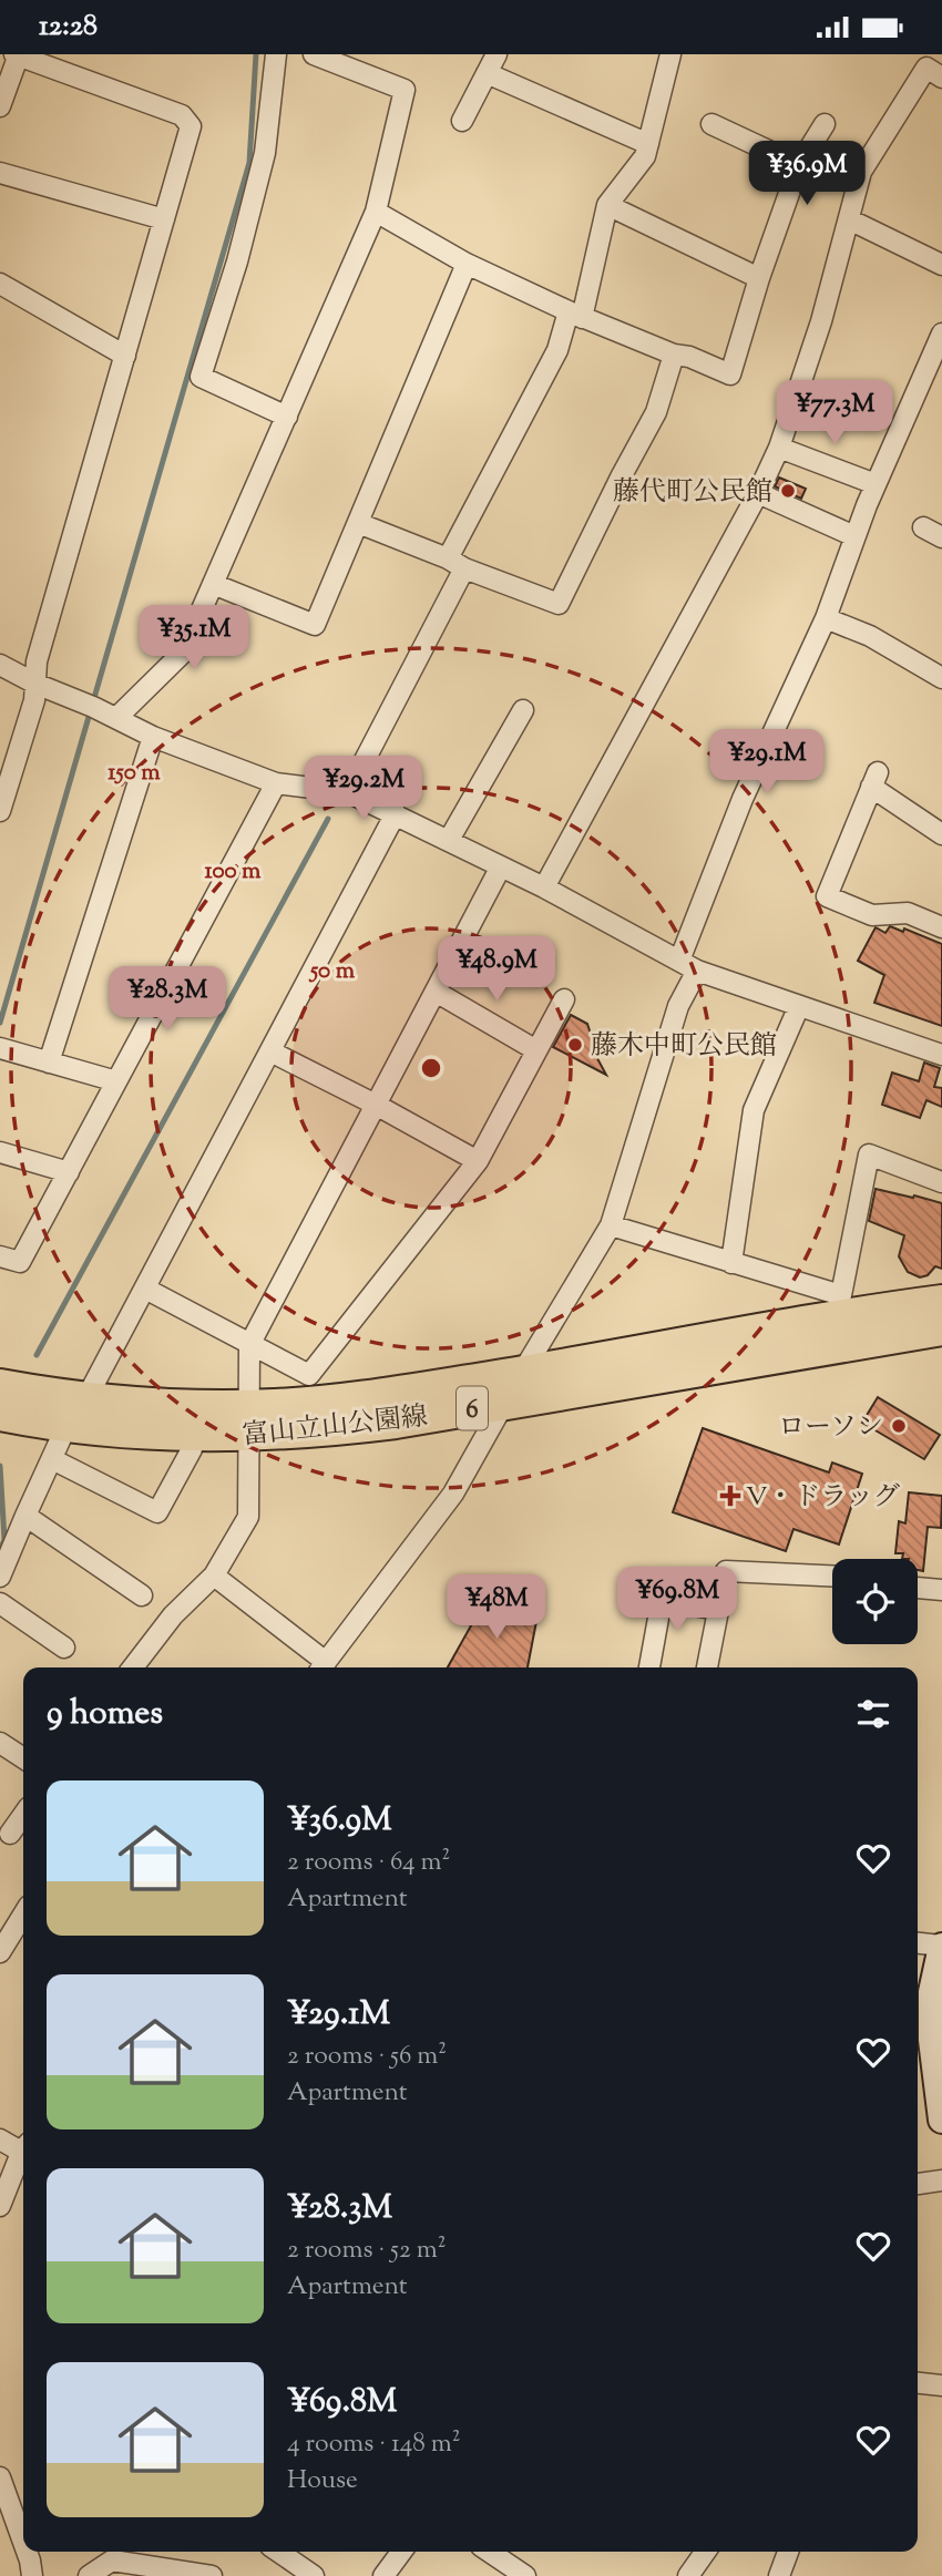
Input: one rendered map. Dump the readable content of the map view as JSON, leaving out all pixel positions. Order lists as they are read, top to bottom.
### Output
{
  "streets": {
    "main road": ["6", "富山立山公園線"]
  },
  "places": {
    "other": ["藤代町公民館", "藤木中町公民館", "ローソン"],
    "health": ["V・ドラッグ"]
  },
  "page": {
    "status": "12:28",
    "price": [
      "¥36.9M",
      "¥77.3M",
      "¥35.1M",
      "¥29.1M",
      "¥29.2M",
      "¥48.9M",
      "¥28.3M",
      "¥69.8M",
      "¥48M"
    ],
    "heading": "9 homes",
    "list": [
      {
        "name": "¥36.9M",
        "note": "2 rooms · 64 m² · Apartment"
      },
      {
        "name": "¥29.1M",
        "note": "2 rooms · 56 m² · Apartment"
      },
      {
        "name": "¥28.3M",
        "note": "2 rooms · 52 m² · Apartment"
      },
      {
        "name": "¥69.8M",
        "note": "4 rooms · 148 m² · House"
      }
    ]
  },
  "rings": ["150 m", "100 m", "50 m"]
}
